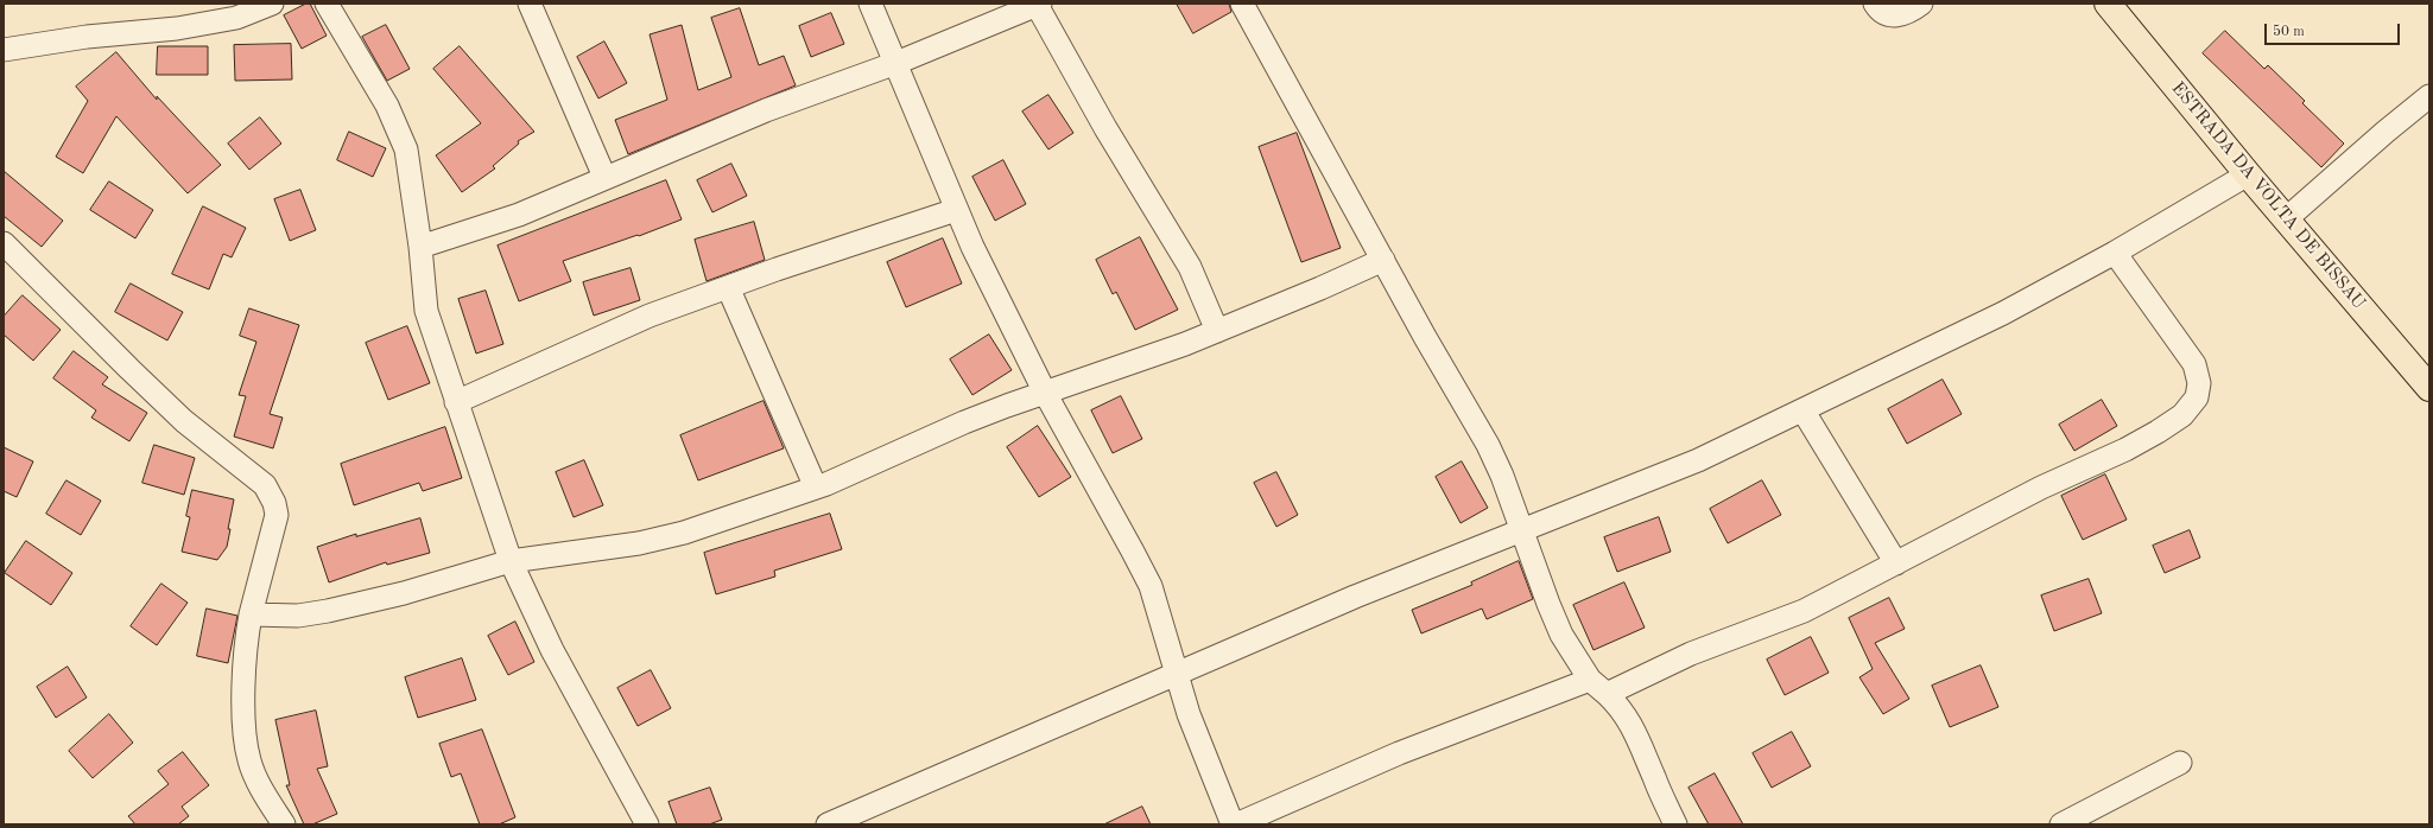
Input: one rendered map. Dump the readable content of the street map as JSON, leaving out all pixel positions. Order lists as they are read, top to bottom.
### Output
{
  "streets": {
    "main road": ["ESTRADA DA VOLTA DE BISSAU"]
  },
  "scale_bar": "50 m"
}
